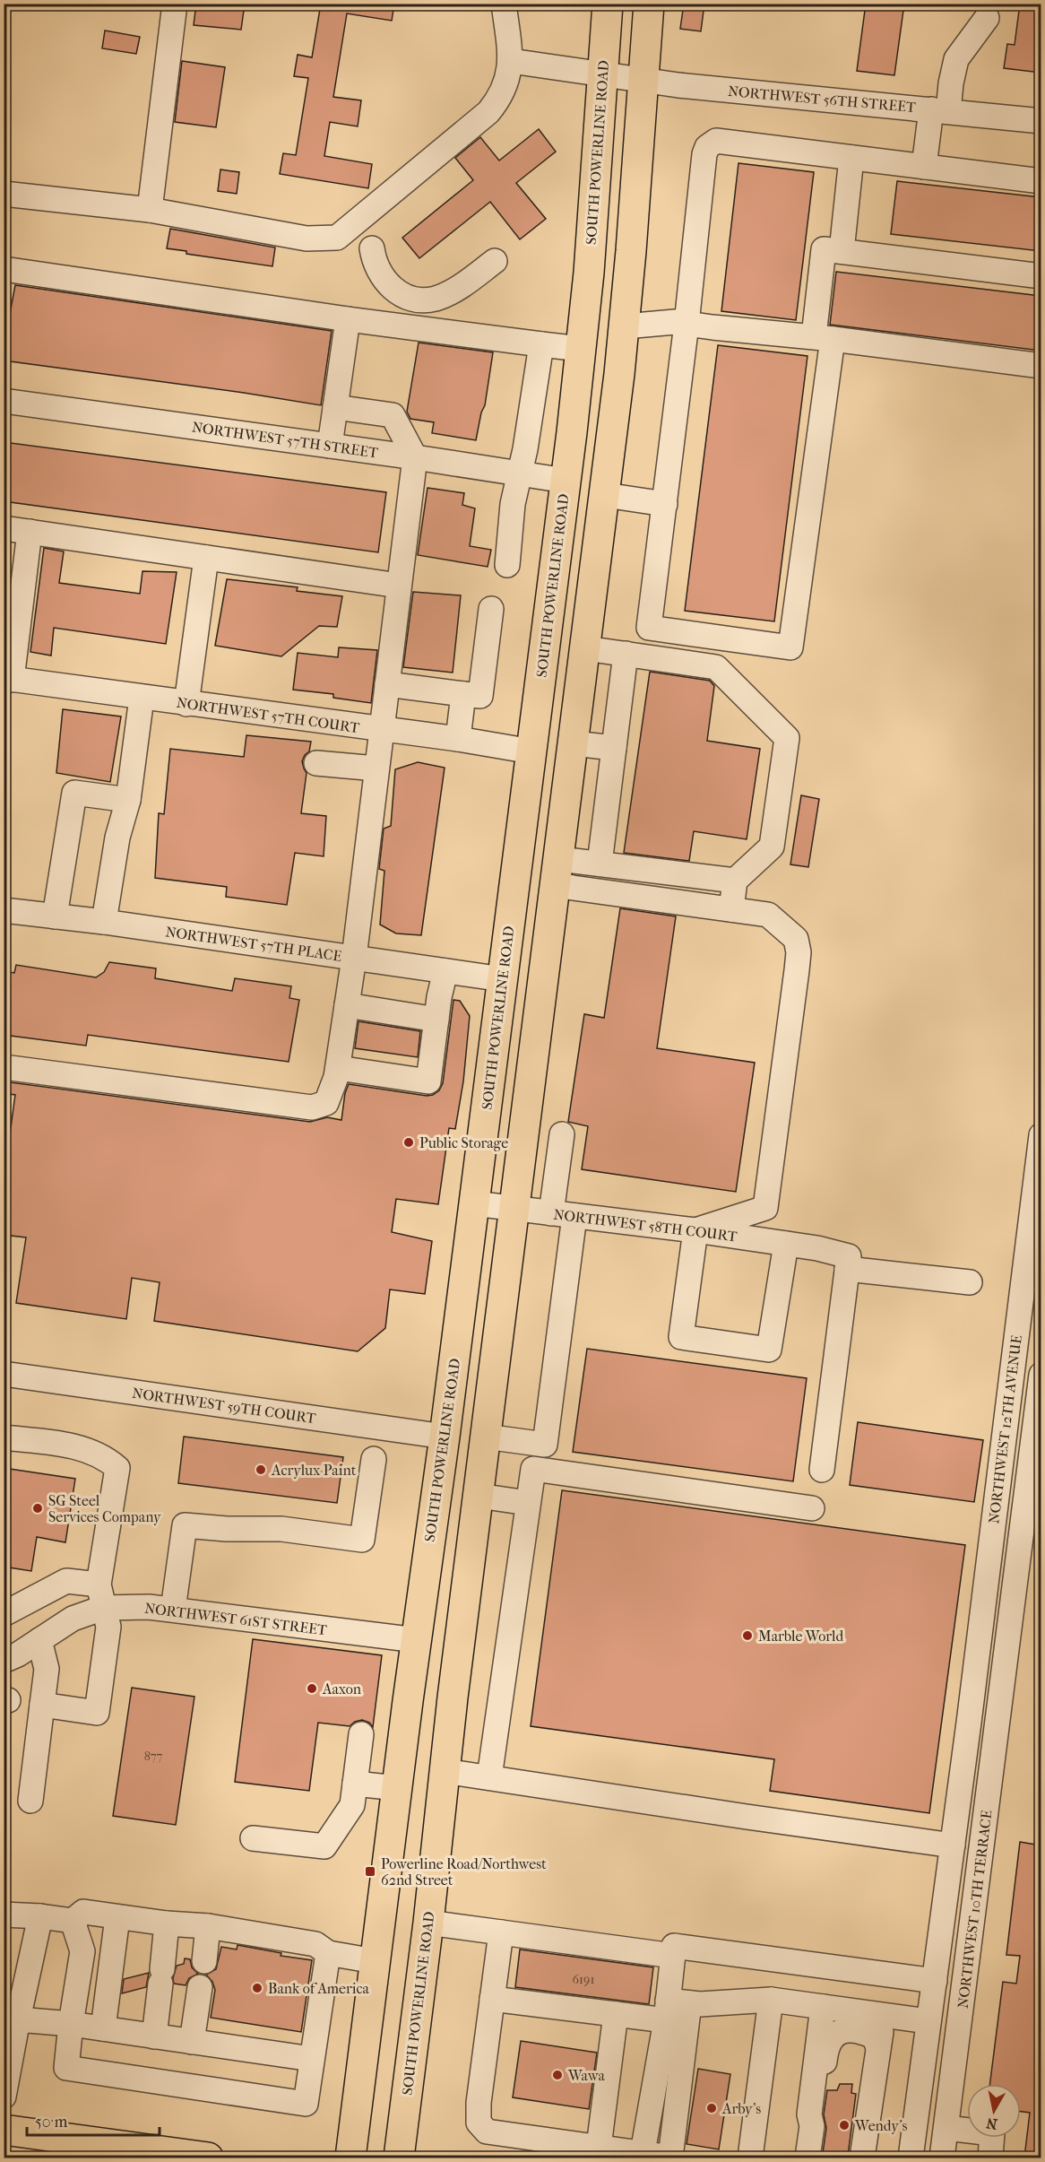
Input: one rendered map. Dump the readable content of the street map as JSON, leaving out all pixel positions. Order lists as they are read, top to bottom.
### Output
{
  "streets": {
    "main road": ["SOUTH POWERLINE ROAD"],
    "street": [
      "NORTHWEST 56TH STREET",
      "NORTHWEST 57TH STREET",
      "NORTHWEST 57TH COURT",
      "NORTHWEST 57TH PLACE",
      "NORTHWEST 58TH COURT",
      "NORTHWEST 59TH COURT",
      "NORTHWEST 12TH AVENUE",
      "NORTHWEST 61ST STREET",
      "NORTHWEST 10TH TERRACE"
    ]
  },
  "crossings": [
    ["NORTHWEST 56TH STREET", "SOUTH POWERLINE ROAD"],
    ["SOUTH POWERLINE ROAD", "NORTHWEST 57TH STREET"],
    ["SOUTH POWERLINE ROAD", "NORTHWEST 57TH COURT"],
    ["SOUTH POWERLINE ROAD", "NORTHWEST 57TH PLACE"],
    ["SOUTH POWERLINE ROAD", "NORTHWEST 58TH COURT"],
    ["SOUTH POWERLINE ROAD", "NORTHWEST 59TH COURT"],
    ["SOUTH POWERLINE ROAD", "NORTHWEST 61ST STREET"],
    ["NORTHWEST 12TH AVENUE", "NORTHWEST 10TH TERRACE"]
  ],
  "places": {
    "other": [
      "Public Storage",
      "Acrylux Paint",
      "SG Steel Services Company",
      "Marble World",
      "Aaxon",
      "Bank of America",
      "Wawa",
      "Arby's",
      "Wendy's"
    ],
    "transit": ["Powerline Road/Northwest 62nd Street"]
  },
  "house_numbers": ["877", "6191"],
  "scale_bar": "50 m",
  "north": "bottom"
}
